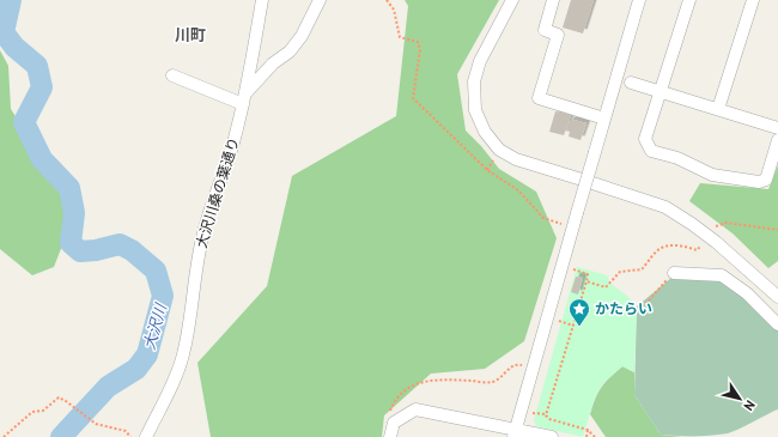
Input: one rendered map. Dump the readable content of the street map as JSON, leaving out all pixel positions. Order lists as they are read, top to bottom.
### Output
{
  "streets": {
    "street": ["大沢川桑の葉通り"]
  },
  "districts": ["川町"],
  "water": ["大沢川"],
  "places": {
    "place": ["かたらい"]
  },
  "north": "bottom right"
}
